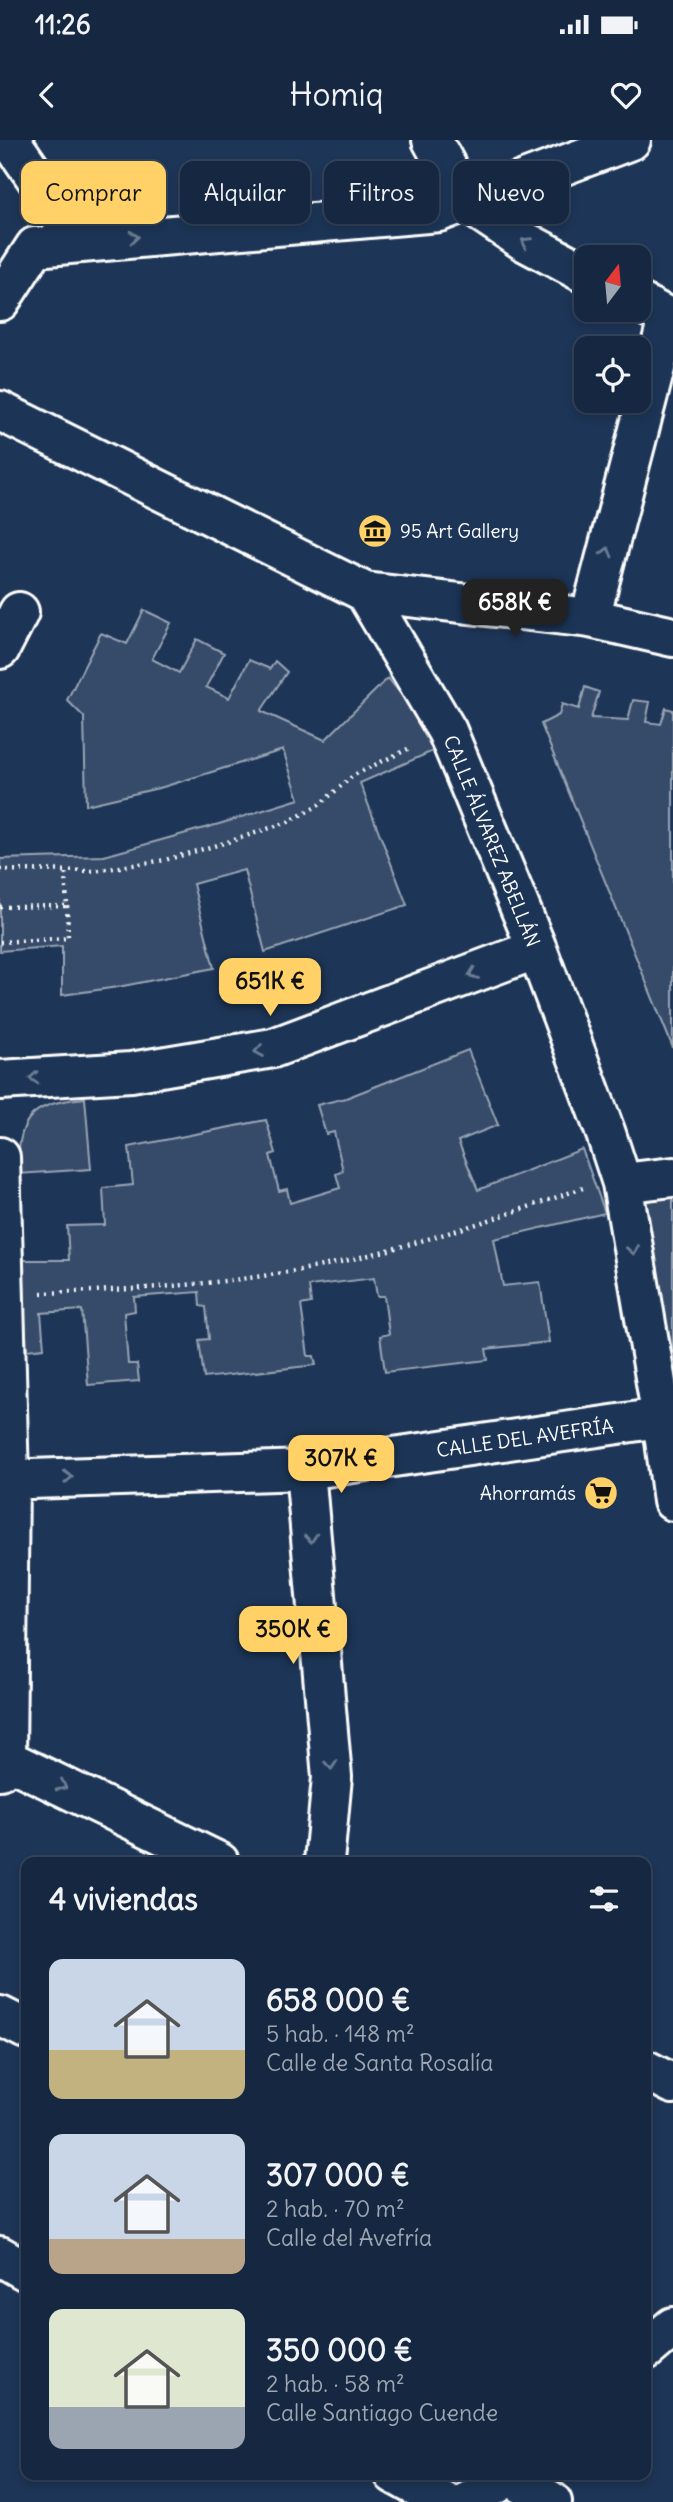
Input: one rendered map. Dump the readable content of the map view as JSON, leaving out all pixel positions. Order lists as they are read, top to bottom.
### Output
{
  "streets": {
    "street": ["CALLE ÁLVAREZ ABELLÁN", "CALLE DEL AVEFRÍA"]
  },
  "crossings": [
    ["CALLE ÁLVAREZ ABELLÁN", "CALLE DEL AVEFRÍA"]
  ],
  "one_way": ["CALLE DEL AVEFRÍA"],
  "places": {
    "museum": ["95 Art Gallery"],
    "supermarket": ["Ahorramás"]
  },
  "north": "top",
  "page": {
    "status": "11:26",
    "header": "Homiq",
    "chip": [
      "Comprar",
      "Alquilar",
      "Filtros",
      "Nuevo"
    ],
    "price": [
      "658K €",
      "651K €",
      "307K €",
      "350K €"
    ],
    "heading": "4 viviendas",
    "list": [
      {
        "name": "658 000 €",
        "note": "5 hab. · 148 m² · Calle de Santa Rosalía"
      },
      {
        "name": "307 000 €",
        "note": "2 hab. · 70 m² · Calle del Avefría"
      },
      {
        "name": "350 000 €",
        "note": "2 hab. · 58 m² · Calle Santiago Cuende"
      }
    ]
  }
}
